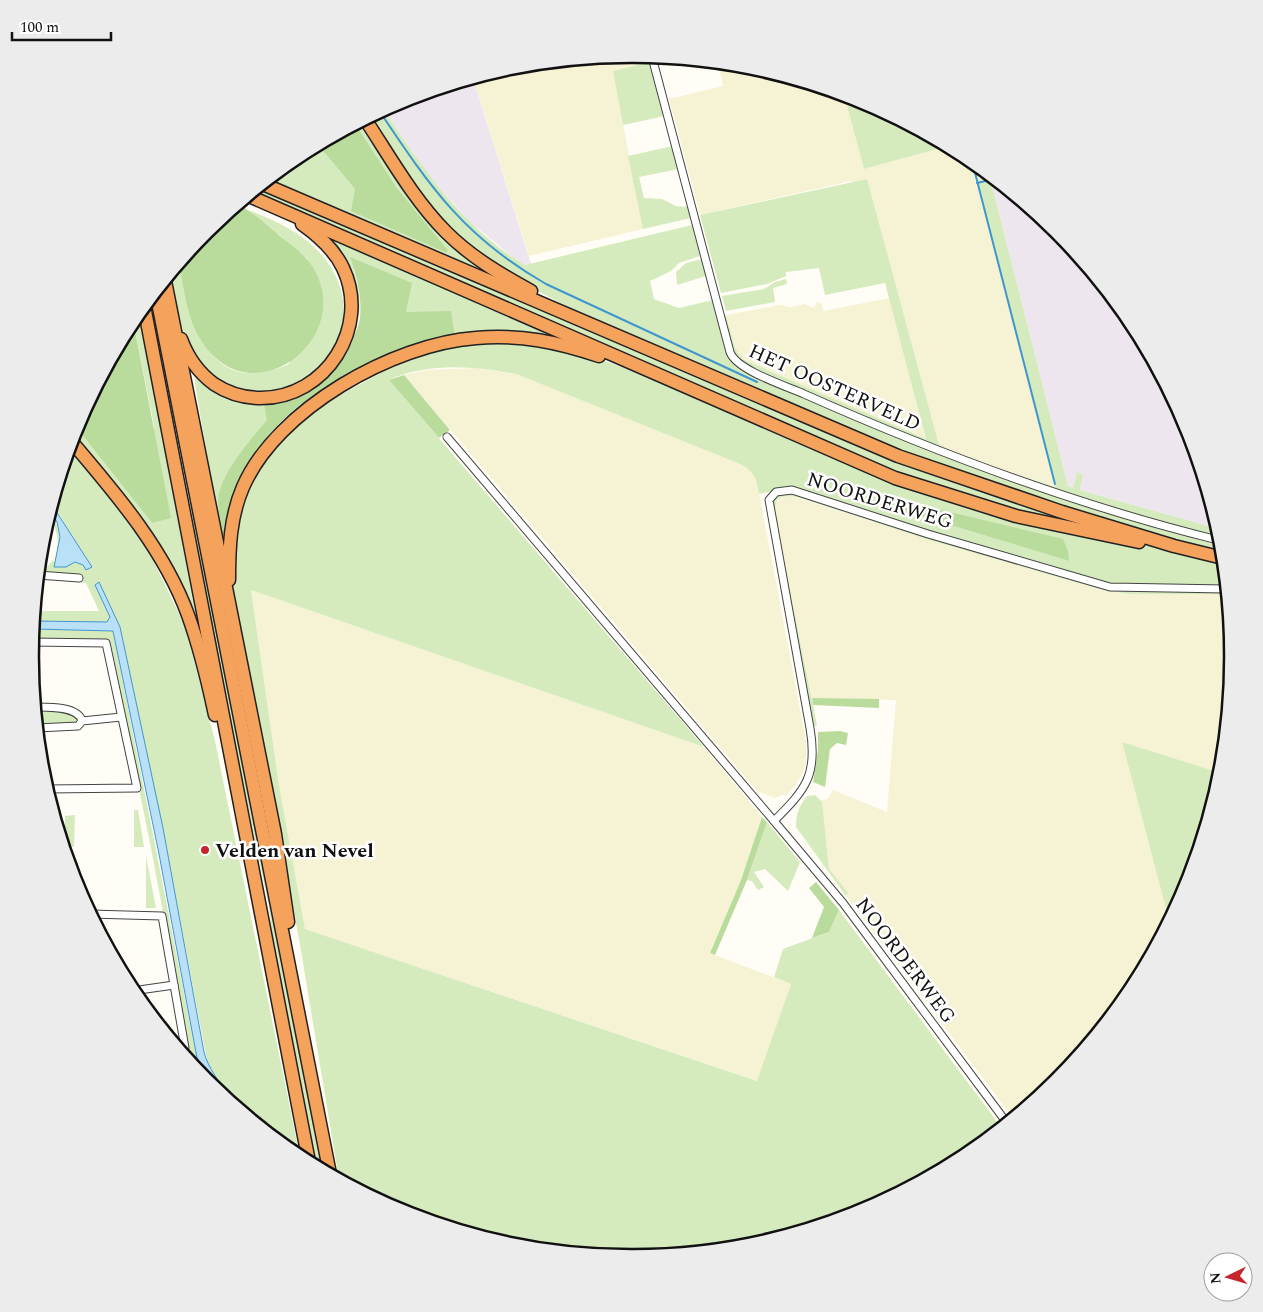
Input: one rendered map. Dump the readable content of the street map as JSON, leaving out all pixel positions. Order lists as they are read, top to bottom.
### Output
{
  "streets": {
    "street": ["HET OOSTERVELD", "NOORDERWEG"]
  },
  "places": ["Velden van Nevel"],
  "scale_bar": "100 m",
  "north": "left"
}
